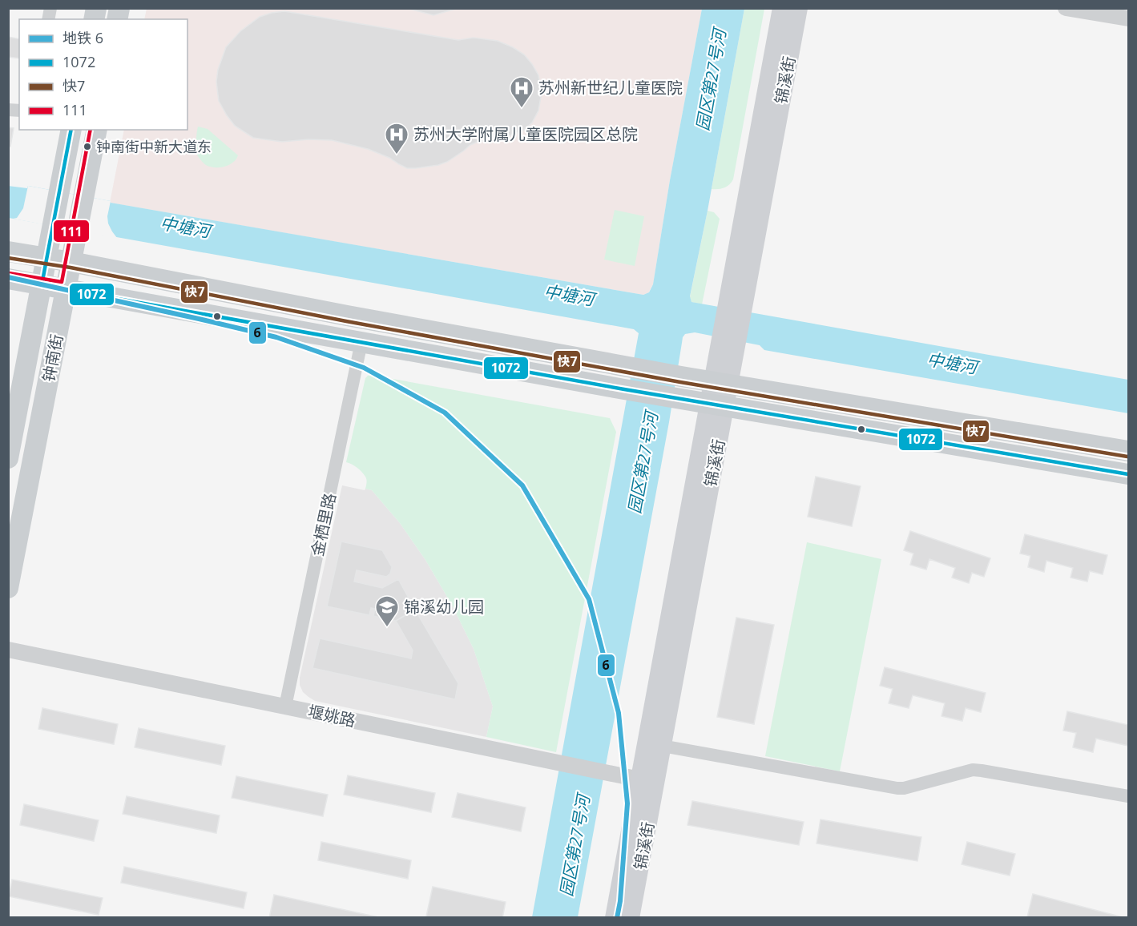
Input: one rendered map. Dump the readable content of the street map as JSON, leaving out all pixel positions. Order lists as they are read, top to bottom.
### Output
{
  "streets": {
    "main road": ["锦溪街", "钟南街"],
    "street": ["金栖里路", "堰姚路"]
  },
  "crossings": [
    ["锦溪街", "堰姚路"],
    ["金栖里路", "堰姚路"]
  ],
  "water": ["园区第27号河", "中塘河"],
  "places": {
    "hospital": ["苏州新世纪儿童医院", "苏州大学附属儿童医院园区总院"],
    "other": ["钟南街中新大道东"],
    "school or university": ["锦溪幼儿园"]
  },
  "lines": [
    "transit line 1072",
    "transit line 111",
    "transit line 快7",
    "metro line 6"
  ],
  "legend": [
    "地铁 6",
    "1072",
    "快7",
    "111"
  ]
}
